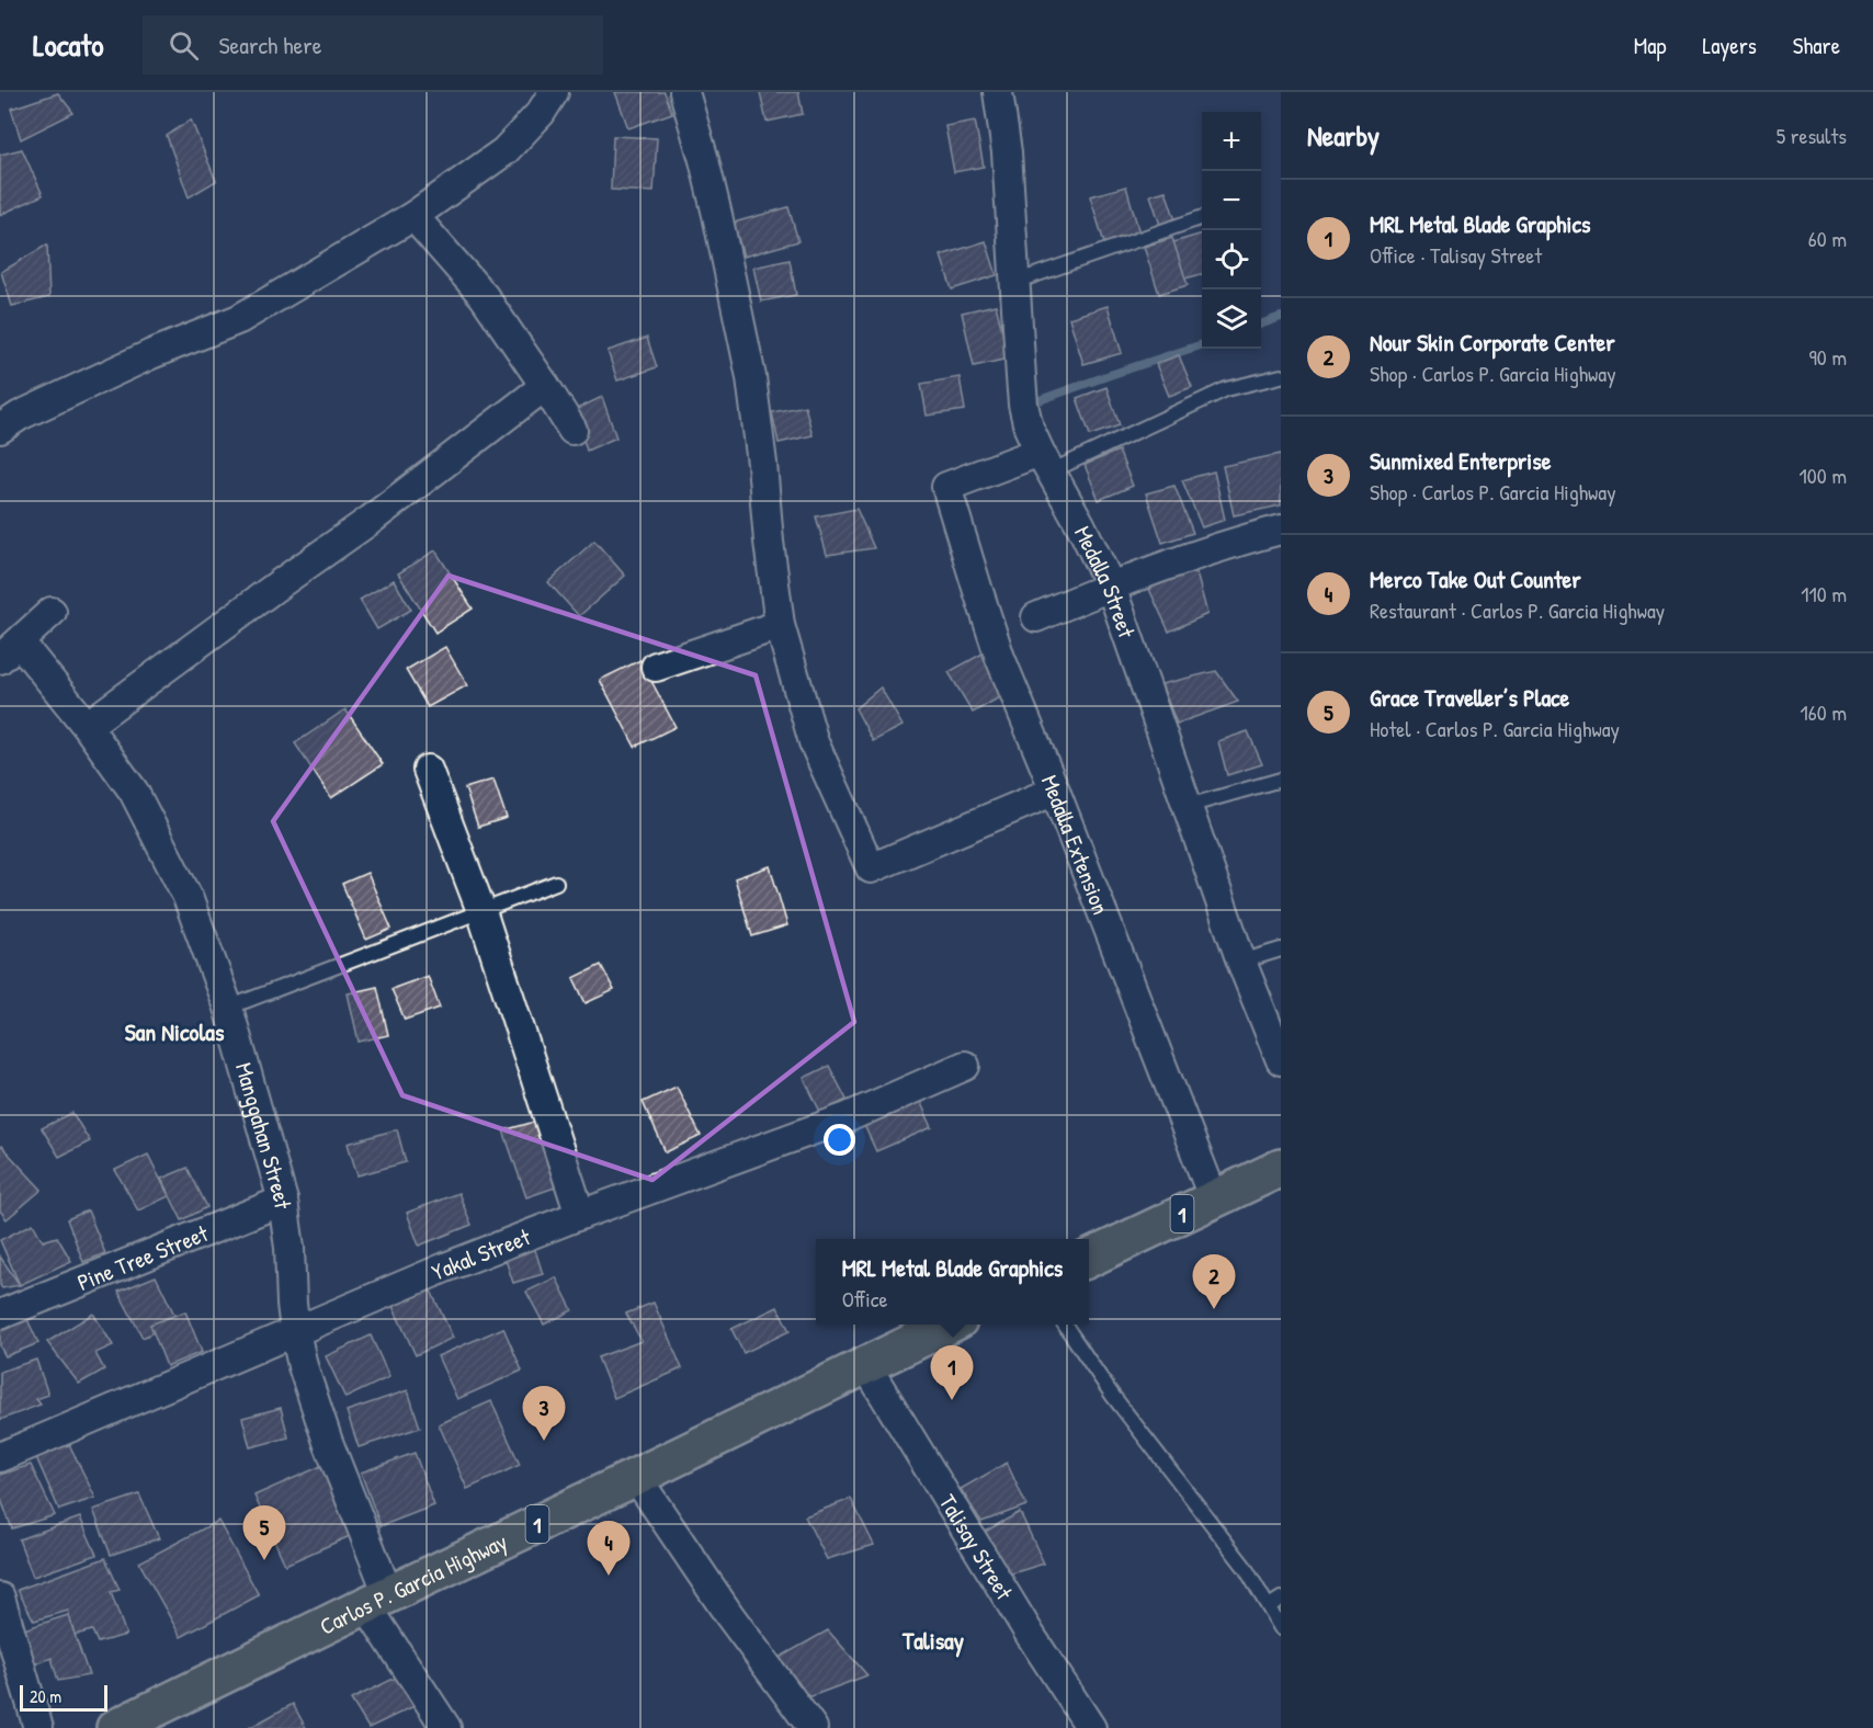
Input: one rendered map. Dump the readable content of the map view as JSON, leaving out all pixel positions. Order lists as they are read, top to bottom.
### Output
{
  "streets": {
    "highway": ["1", "Carlos P. Garcia Highway"],
    "street": [
      "Medalla Street",
      "Medalla Extension",
      "Manggahan Street",
      "Yakal Street",
      "Pine Tree Street",
      "Talisay Street"
    ]
  },
  "crossings": [
    ["Medalla Street", "Medalla Extension"],
    ["Medalla Extension", "1"],
    ["Manggahan Street", "Yakal Street"],
    ["Manggahan Street", "Pine Tree Street"],
    ["Manggahan Street", "Carlos P. Garcia Highway"],
    ["Talisay Street", "Carlos P. Garcia Highway"]
  ],
  "districts": ["San Nicolas", "Talisay"],
  "scale_bar": "20 m",
  "page": {
    "header": "Locato",
    "search": "Search here",
    "nav": ["Map", "Layers", "Share"],
    "heading": ["Nearby", "5 results"],
    "map_buttons": ["+", "−"],
    "list": [
      {
        "mark": "1",
        "name": "MRL Metal Blade Graphics",
        "note": "Office · Talisay Street",
        "value": "60 m"
      },
      {
        "mark": "2",
        "name": "Nour Skin Corporate Center",
        "note": "Shop · Carlos P. Garcia Highway",
        "value": "90 m"
      },
      {
        "mark": "3",
        "name": "Sunmixed Enterprise",
        "note": "Shop · Carlos P. Garcia Highway",
        "value": "100 m"
      },
      {
        "mark": "4",
        "name": "Merco Take Out Counter",
        "note": "Restaurant · Carlos P. Garcia Highway",
        "value": "110 m"
      },
      {
        "mark": "5",
        "name": "Grace Traveller’s Place",
        "note": "Hotel · Carlos P. Garcia Highway",
        "value": "160 m"
      }
    ],
    "popup": ["MRL Metal Blade Graphics", "Office"],
    "pins": [
      "2",
      "1",
      "3",
      "5",
      "4"
    ],
    "scale": "20 m"
  }
}
